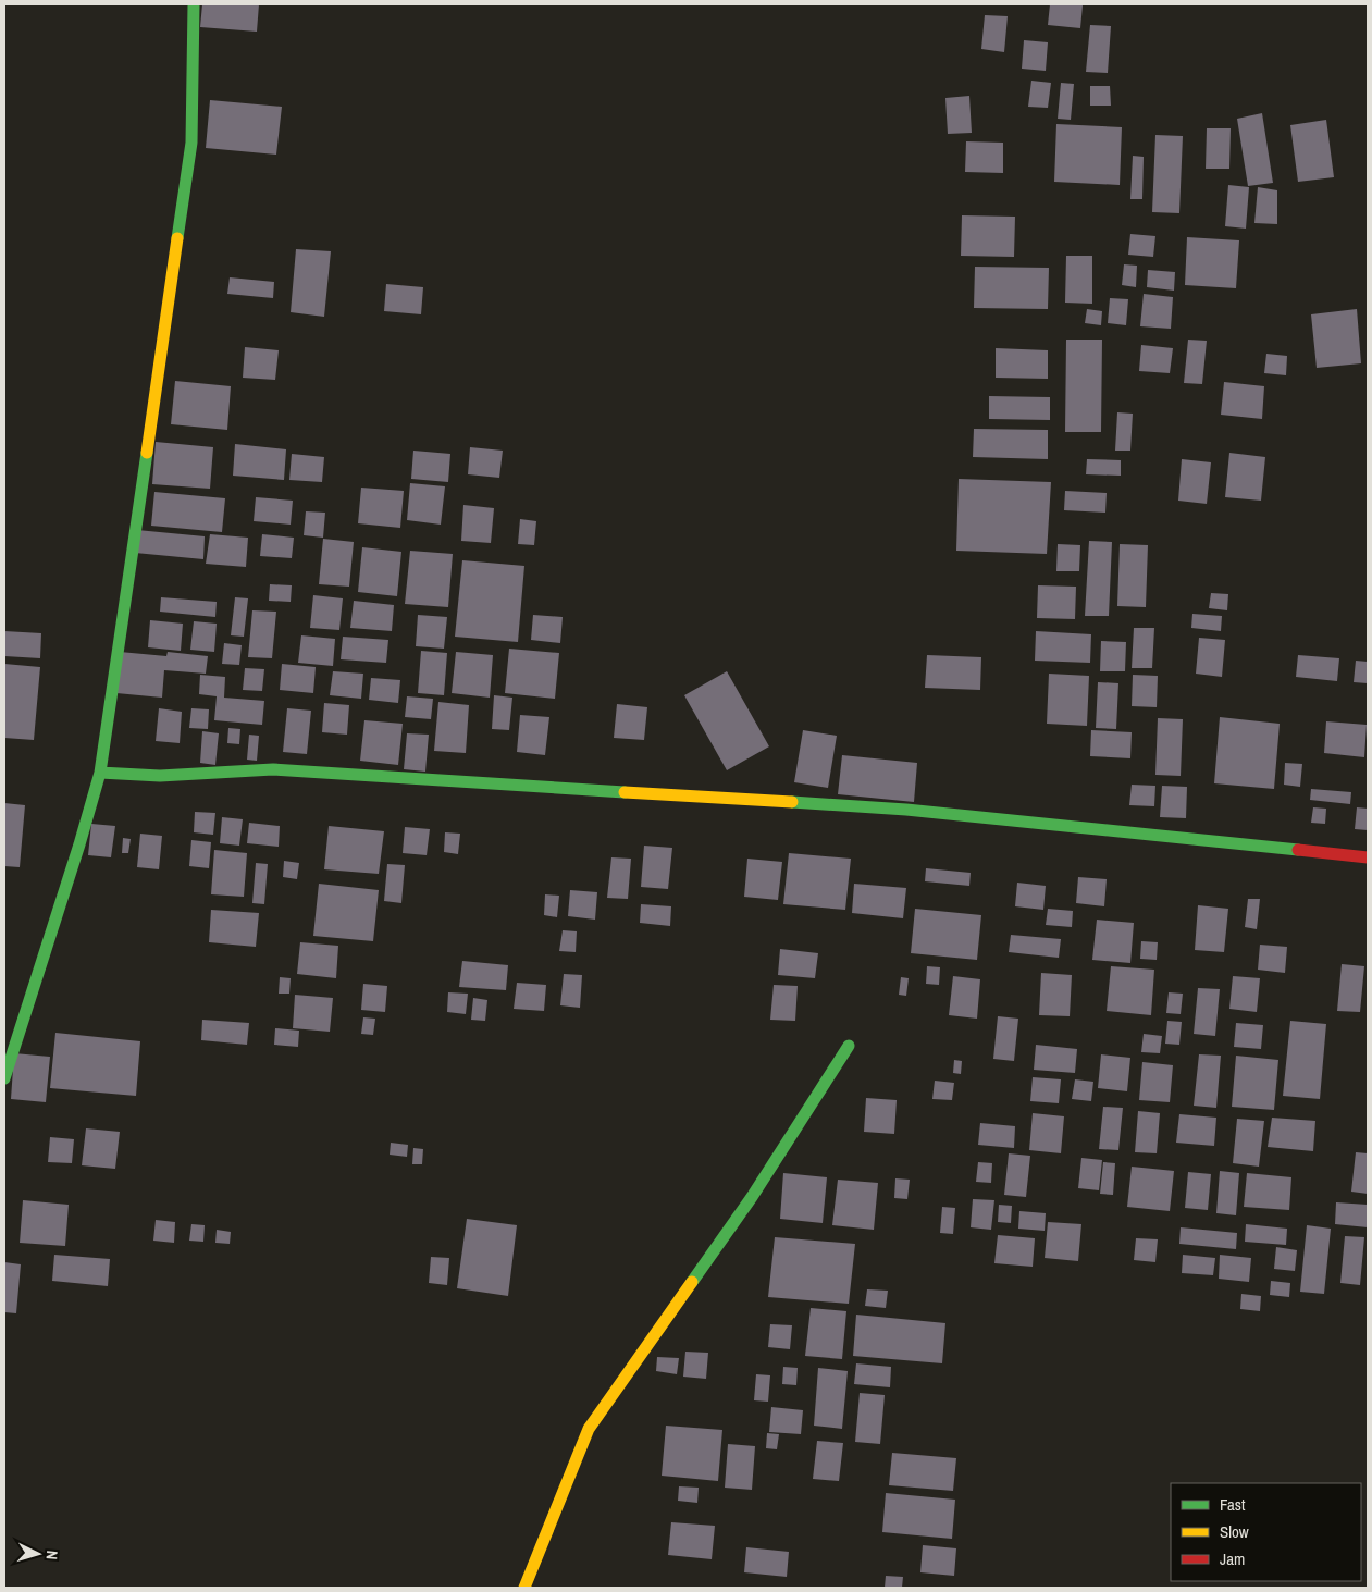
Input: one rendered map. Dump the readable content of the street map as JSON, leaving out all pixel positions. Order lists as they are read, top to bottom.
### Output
{
  "legend": ["Fast", "Slow", "Jam"],
  "north": "right"
}
